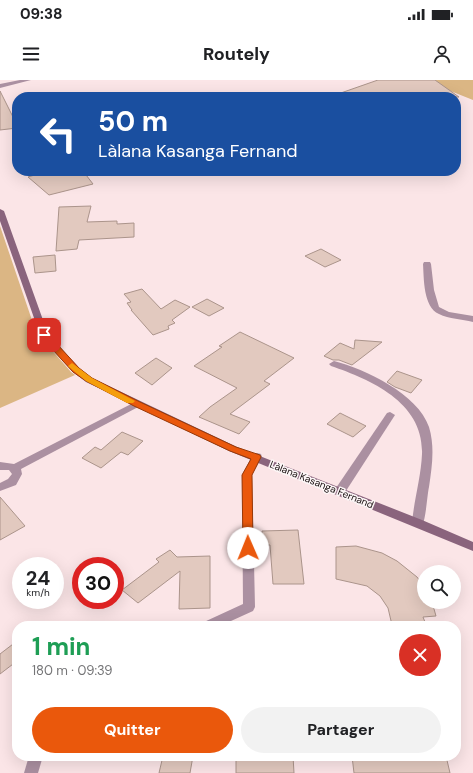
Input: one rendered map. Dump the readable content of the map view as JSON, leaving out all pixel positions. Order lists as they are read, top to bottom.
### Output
{
  "streets": {
    "street": ["Làlana Kasanga Fernand"]
  },
  "page": {
    "status": "09:38",
    "header": "Routely",
    "turn": ["50 m", "Làlana Kasanga Fernand"],
    "speed": "24 km/h",
    "limit": "30",
    "heading": ["1 min", "180 m · 09:39"],
    "buttons": ["Quitter", "Partager"]
  }
}
